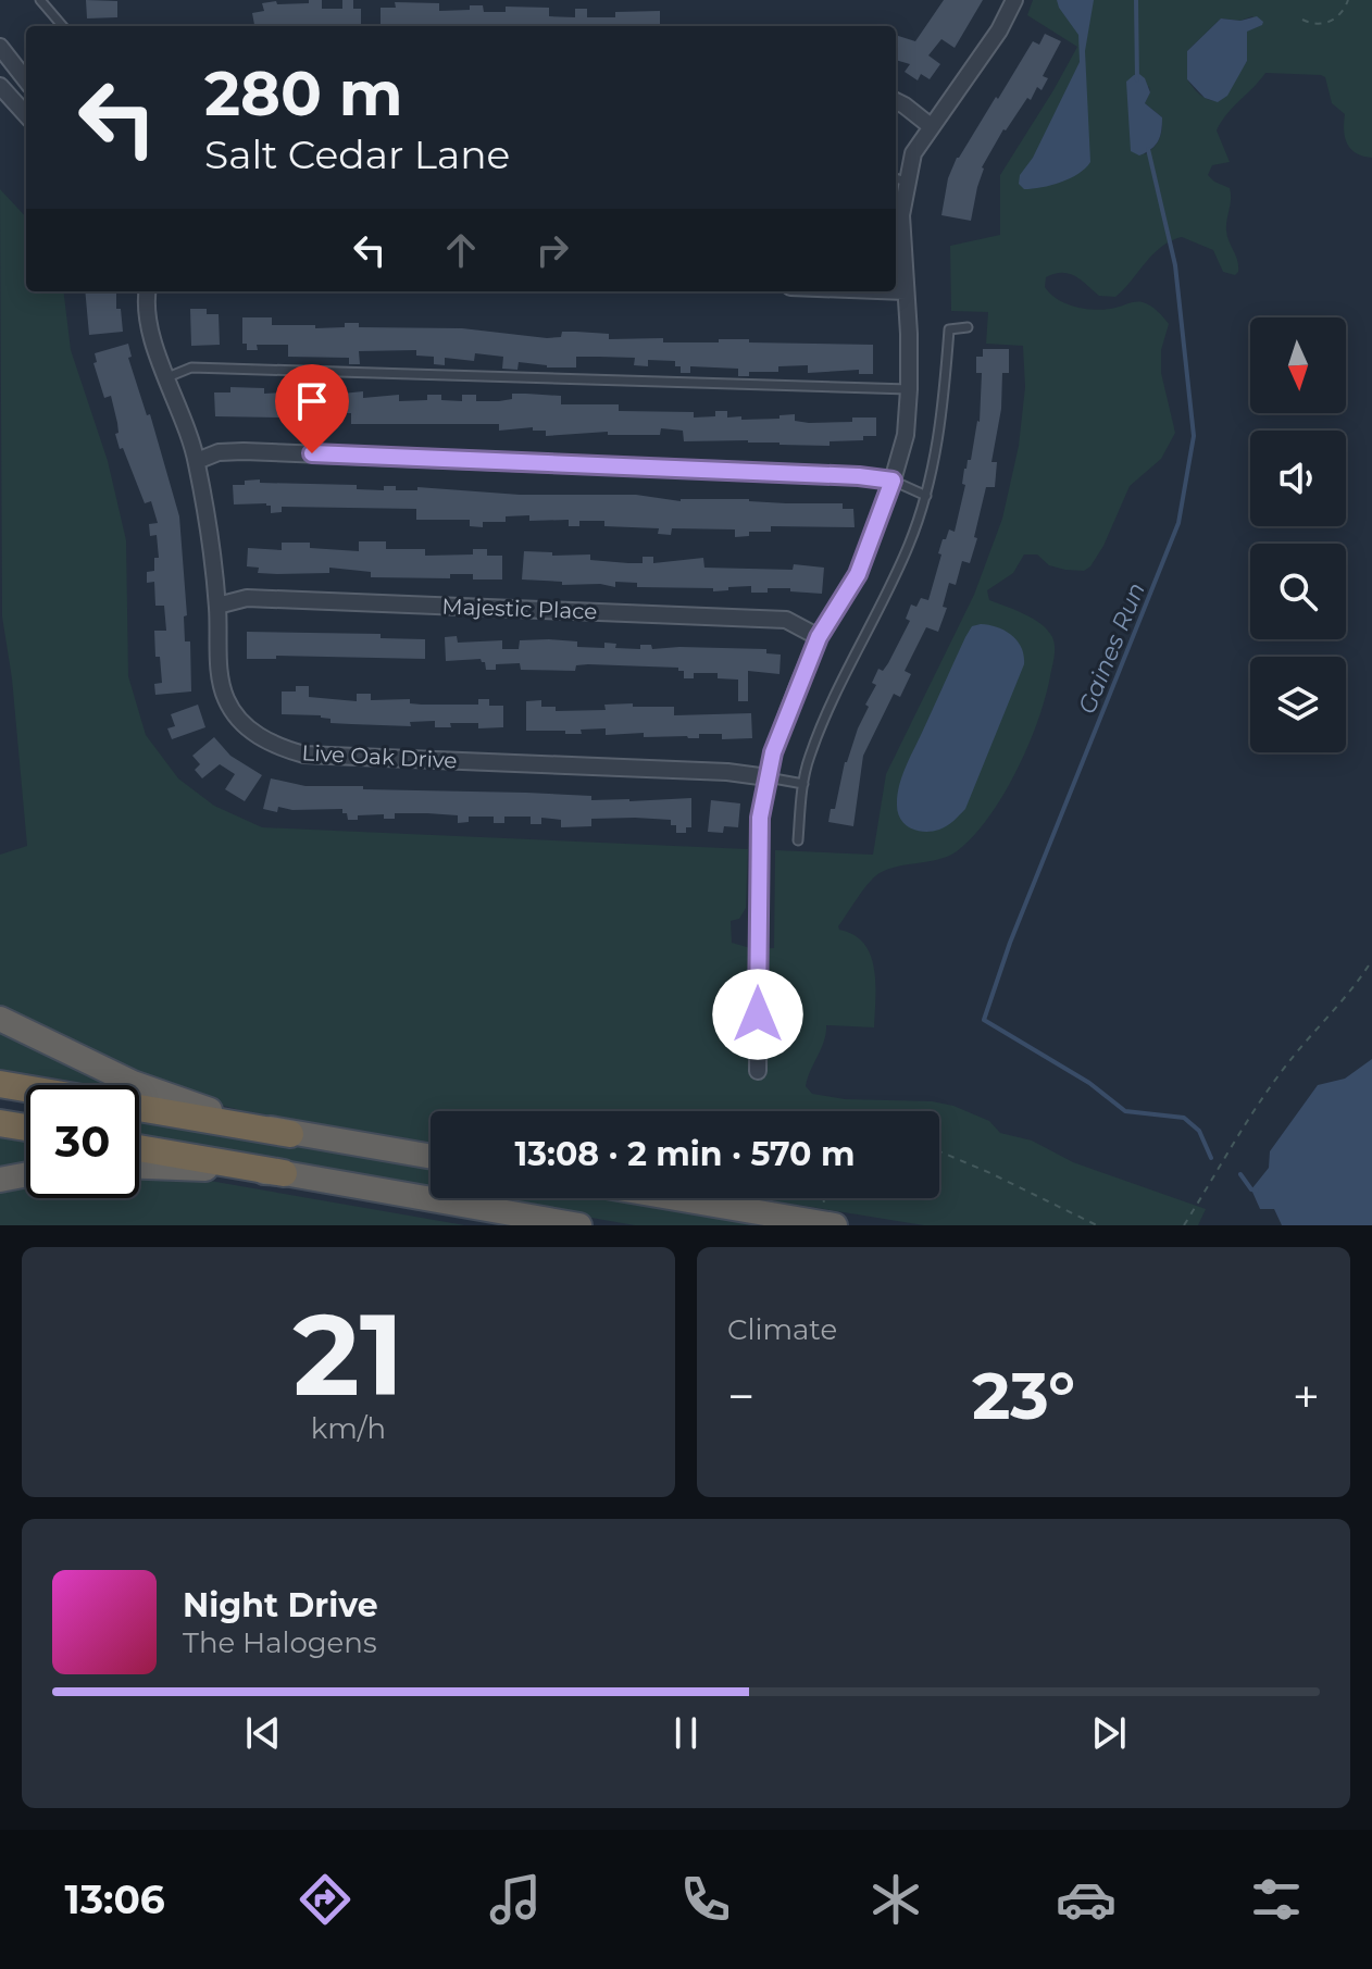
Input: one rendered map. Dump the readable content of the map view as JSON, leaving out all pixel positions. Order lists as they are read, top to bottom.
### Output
{
  "streets": {
    "street": ["Majestic Place", "Live Oak Drive"]
  },
  "crossings": [
    ["Majestic Place", "Live Oak Drive"]
  ],
  "water": ["Gaines Run"],
  "north": "bottom",
  "page": {
    "turn": ["280 m", "Salt Cedar Lane"],
    "limit": "30",
    "trip": "13:08 · 2 min · 570 m",
    "tile": [
      ["21", "km/h"],
      "Climate"
    ],
    "heat": ["−", "23°", "+"],
    "song": ["Night Drive", "The Halogens"],
    "tabs": "13:06"
  }
}
